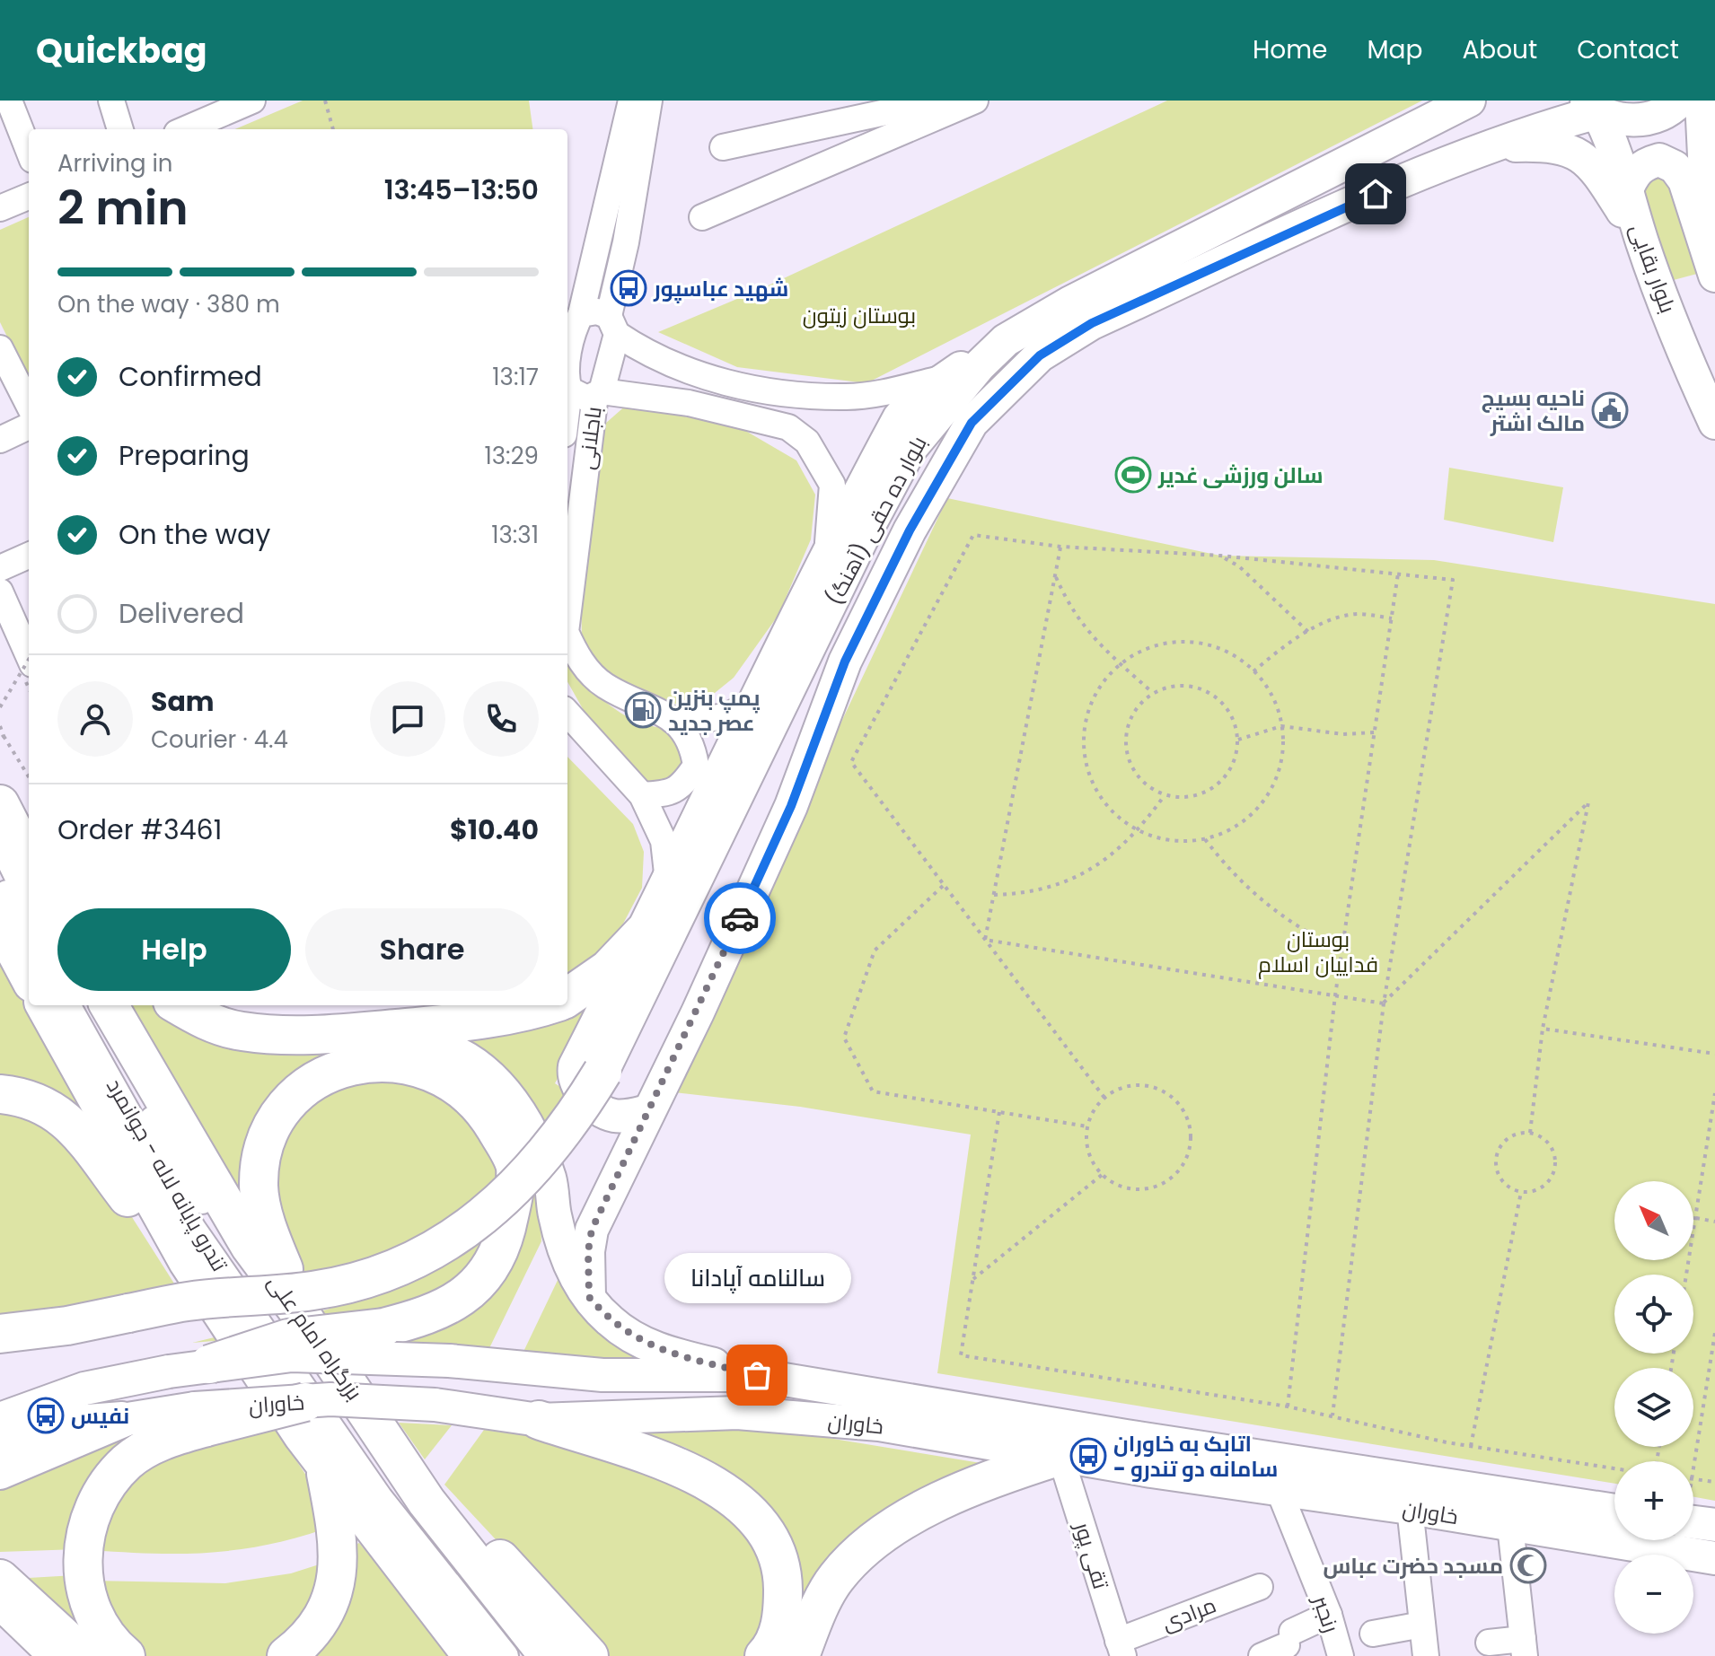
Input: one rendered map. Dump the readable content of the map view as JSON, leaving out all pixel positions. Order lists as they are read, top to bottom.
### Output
{
  "streets": {
    "highway": ["بزرگراه امام علی"],
    "main road": ["بلوار بقایی", "بلوار ده حقی (آهنگ)", "خاوران"],
    "street": [
      "باجلانی",
      "تندرو پایانه لاله - جوانمرد",
      "تقی پور",
      "مرادی",
      "رنجبر"
    ]
  },
  "crossings": [
    ["بلوار بقایی", "بلوار ده حقی (آهنگ)"],
    ["خاوران", "تقی پور"],
    ["خاوران", "رنجبر"],
    ["تقی پور", "مرادی"]
  ],
  "parks": ["بوستان زیتون", "بوستان فداییان اسلام"],
  "places": {
    "bus stop": ["شهید عباسپور", "نفیس", "اتابک به خاوران - سامانه دو تندرو"],
    "public building": ["ناحیه بسیج مالک اشتر"],
    "sports": ["سالن ورزشی غدیر"],
    "fuel station": ["پمپ بنزین عصر جدید"],
    "other": ["سالنامه آپادانا"],
    "mosque": ["مسجد حضرت عباس"]
  },
  "north": "top left",
  "page": {
    "header": "Quickbag",
    "nav": [
      "Home",
      "Map",
      "About",
      "Contact"
    ],
    "heading": ["2 min", "Arriving in", "13:45–13:50"],
    "panel": [
      "Sam",
      "Courier · 4.4",
      "Order #3461",
      "$10.40"
    ],
    "bar": "On the way · 380 m",
    "list": [
      ["Confirmed", "13:17"],
      ["Preparing", "13:29"],
      ["On the way", "13:31"],
      "Delivered"
    ],
    "buttons": ["Help", "Share"],
    "map_buttons": ["+", "−"],
    "bubble": "سالنامه آپادانا"
  }
}
